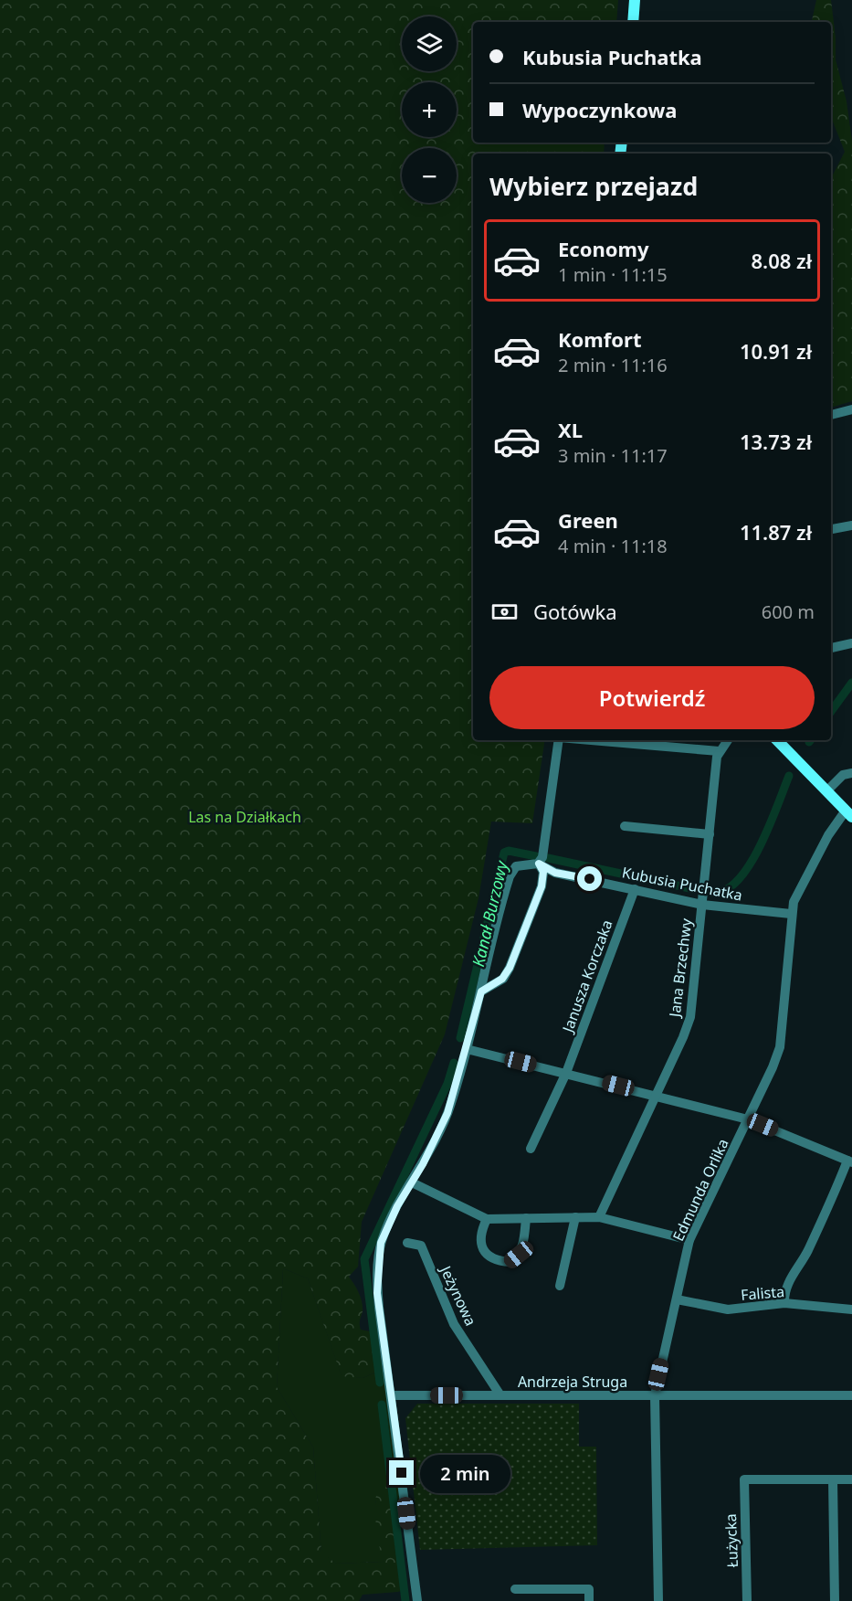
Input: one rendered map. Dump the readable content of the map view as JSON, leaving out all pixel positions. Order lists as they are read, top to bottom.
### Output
{
  "streets": {
    "street": [
      "Kubusia Puchatka",
      "Jana Brzechwy",
      "Janusza Korczaka",
      "Edmunda Orlika",
      "Falista",
      "Jeżynowa",
      "Andrzeja Struga",
      "Łużycka"
    ]
  },
  "crossings": [
    ["Kubusia Puchatka", "Jana Brzechwy"],
    ["Kubusia Puchatka", "Janusza Korczaka"],
    ["Kubusia Puchatka", "Edmunda Orlika"],
    ["Edmunda Orlika", "Falista"],
    ["Edmunda Orlika", "Andrzeja Struga"],
    ["Jeżynowa", "Andrzeja Struga"]
  ],
  "water": ["Kanał Burzowy"],
  "parks": ["Las na Działkach"],
  "page": {
    "map_buttons": ["+", "−"],
    "banner": ["Kubusia Puchatka", "Wypoczynkowa"],
    "heading": "Wybierz przejazd",
    "list": [
      {
        "name": "Economy",
        "note": "1 min · 11:15",
        "value": "8.08 zł"
      },
      {
        "name": "Komfort",
        "note": "2 min · 11:16",
        "value": "10.91 zł"
      },
      {
        "name": "XL",
        "note": "3 min · 11:17",
        "value": "13.73 zł"
      },
      {
        "name": "Green",
        "note": "4 min · 11:18",
        "value": "11.87 zł"
      }
    ],
    "pay": ["Gotówka", "600 m"],
    "buttons": "Potwierdź",
    "bubble": "2 min"
  }
}
